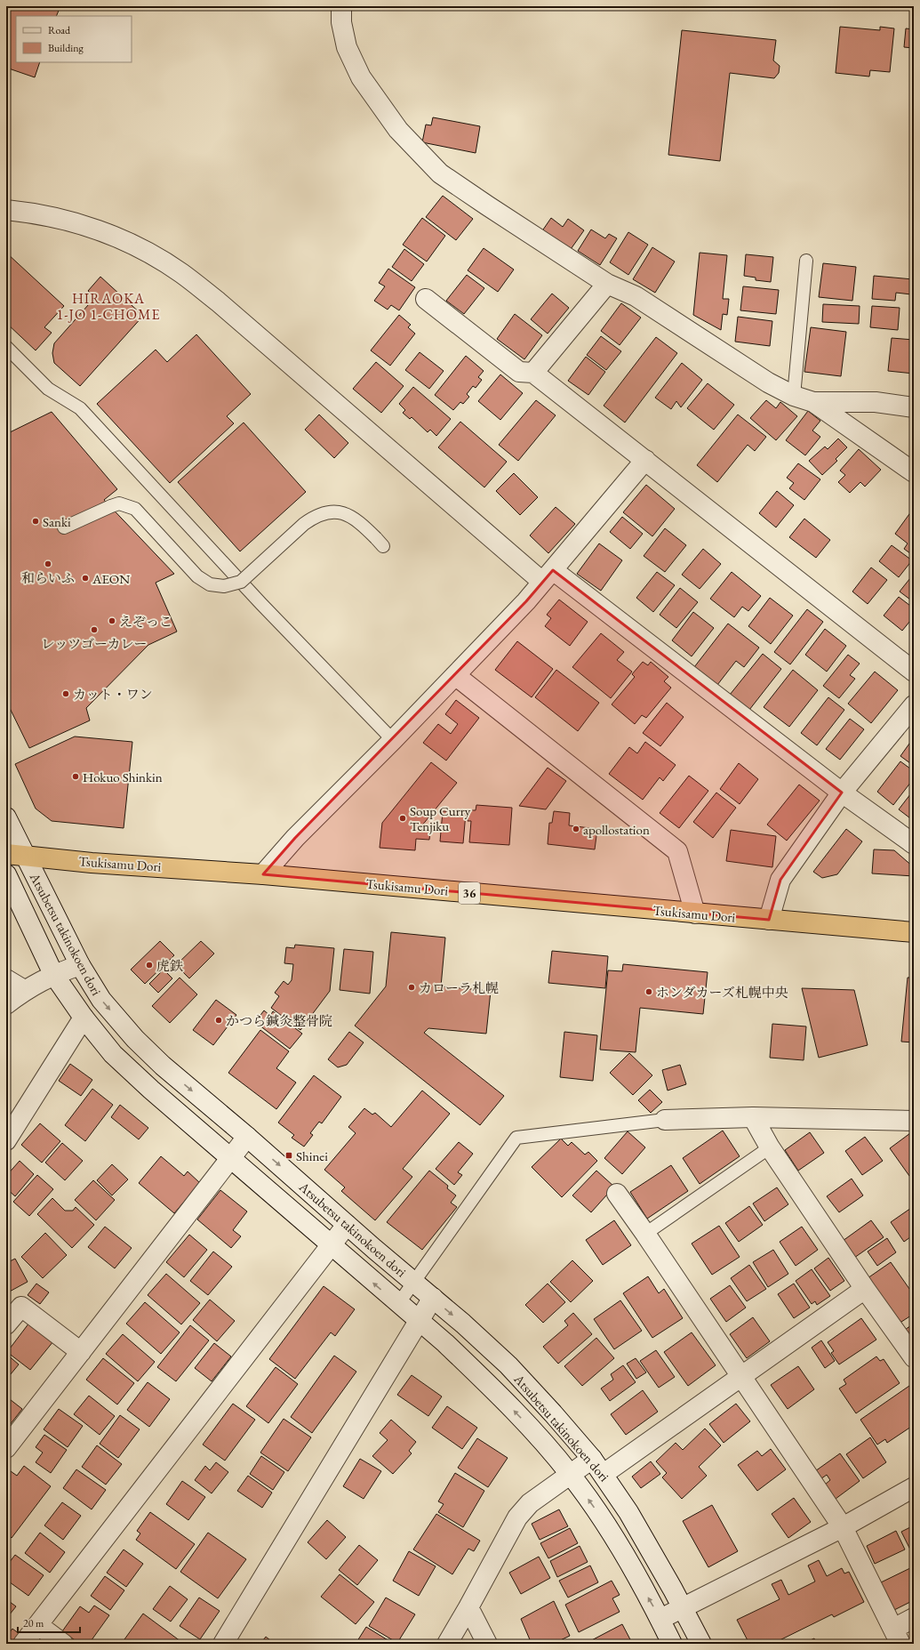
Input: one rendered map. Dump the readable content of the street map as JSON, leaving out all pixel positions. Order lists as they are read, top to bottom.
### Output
{
  "streets": {
    "highway": ["Tsukisamu Dori", "36"],
    "street": ["Atsubetsu takinokoen dori"]
  },
  "crossings": [
    ["Tsukisamu Dori", "Atsubetsu takinokoen dori"]
  ],
  "districts": ["HIRAOKA 1-JO 1-CHOME"],
  "places": {
    "other": [
      "Sanki",
      "和らいふ",
      "AEON",
      "えぞっこ",
      "レッツゴーカレー",
      "カット・ワン",
      "Hokuo Shinkin",
      "Soup Curry Tenjiku",
      "apollostation",
      "虎鉄",
      "カローラ札幌",
      "ホンダカーズ札幌中央",
      "かつら鍼灸整骨院"
    ],
    "transit": ["Shinei"]
  },
  "legend": ["Road", "Building"],
  "scale_bar": "20 m"
}
